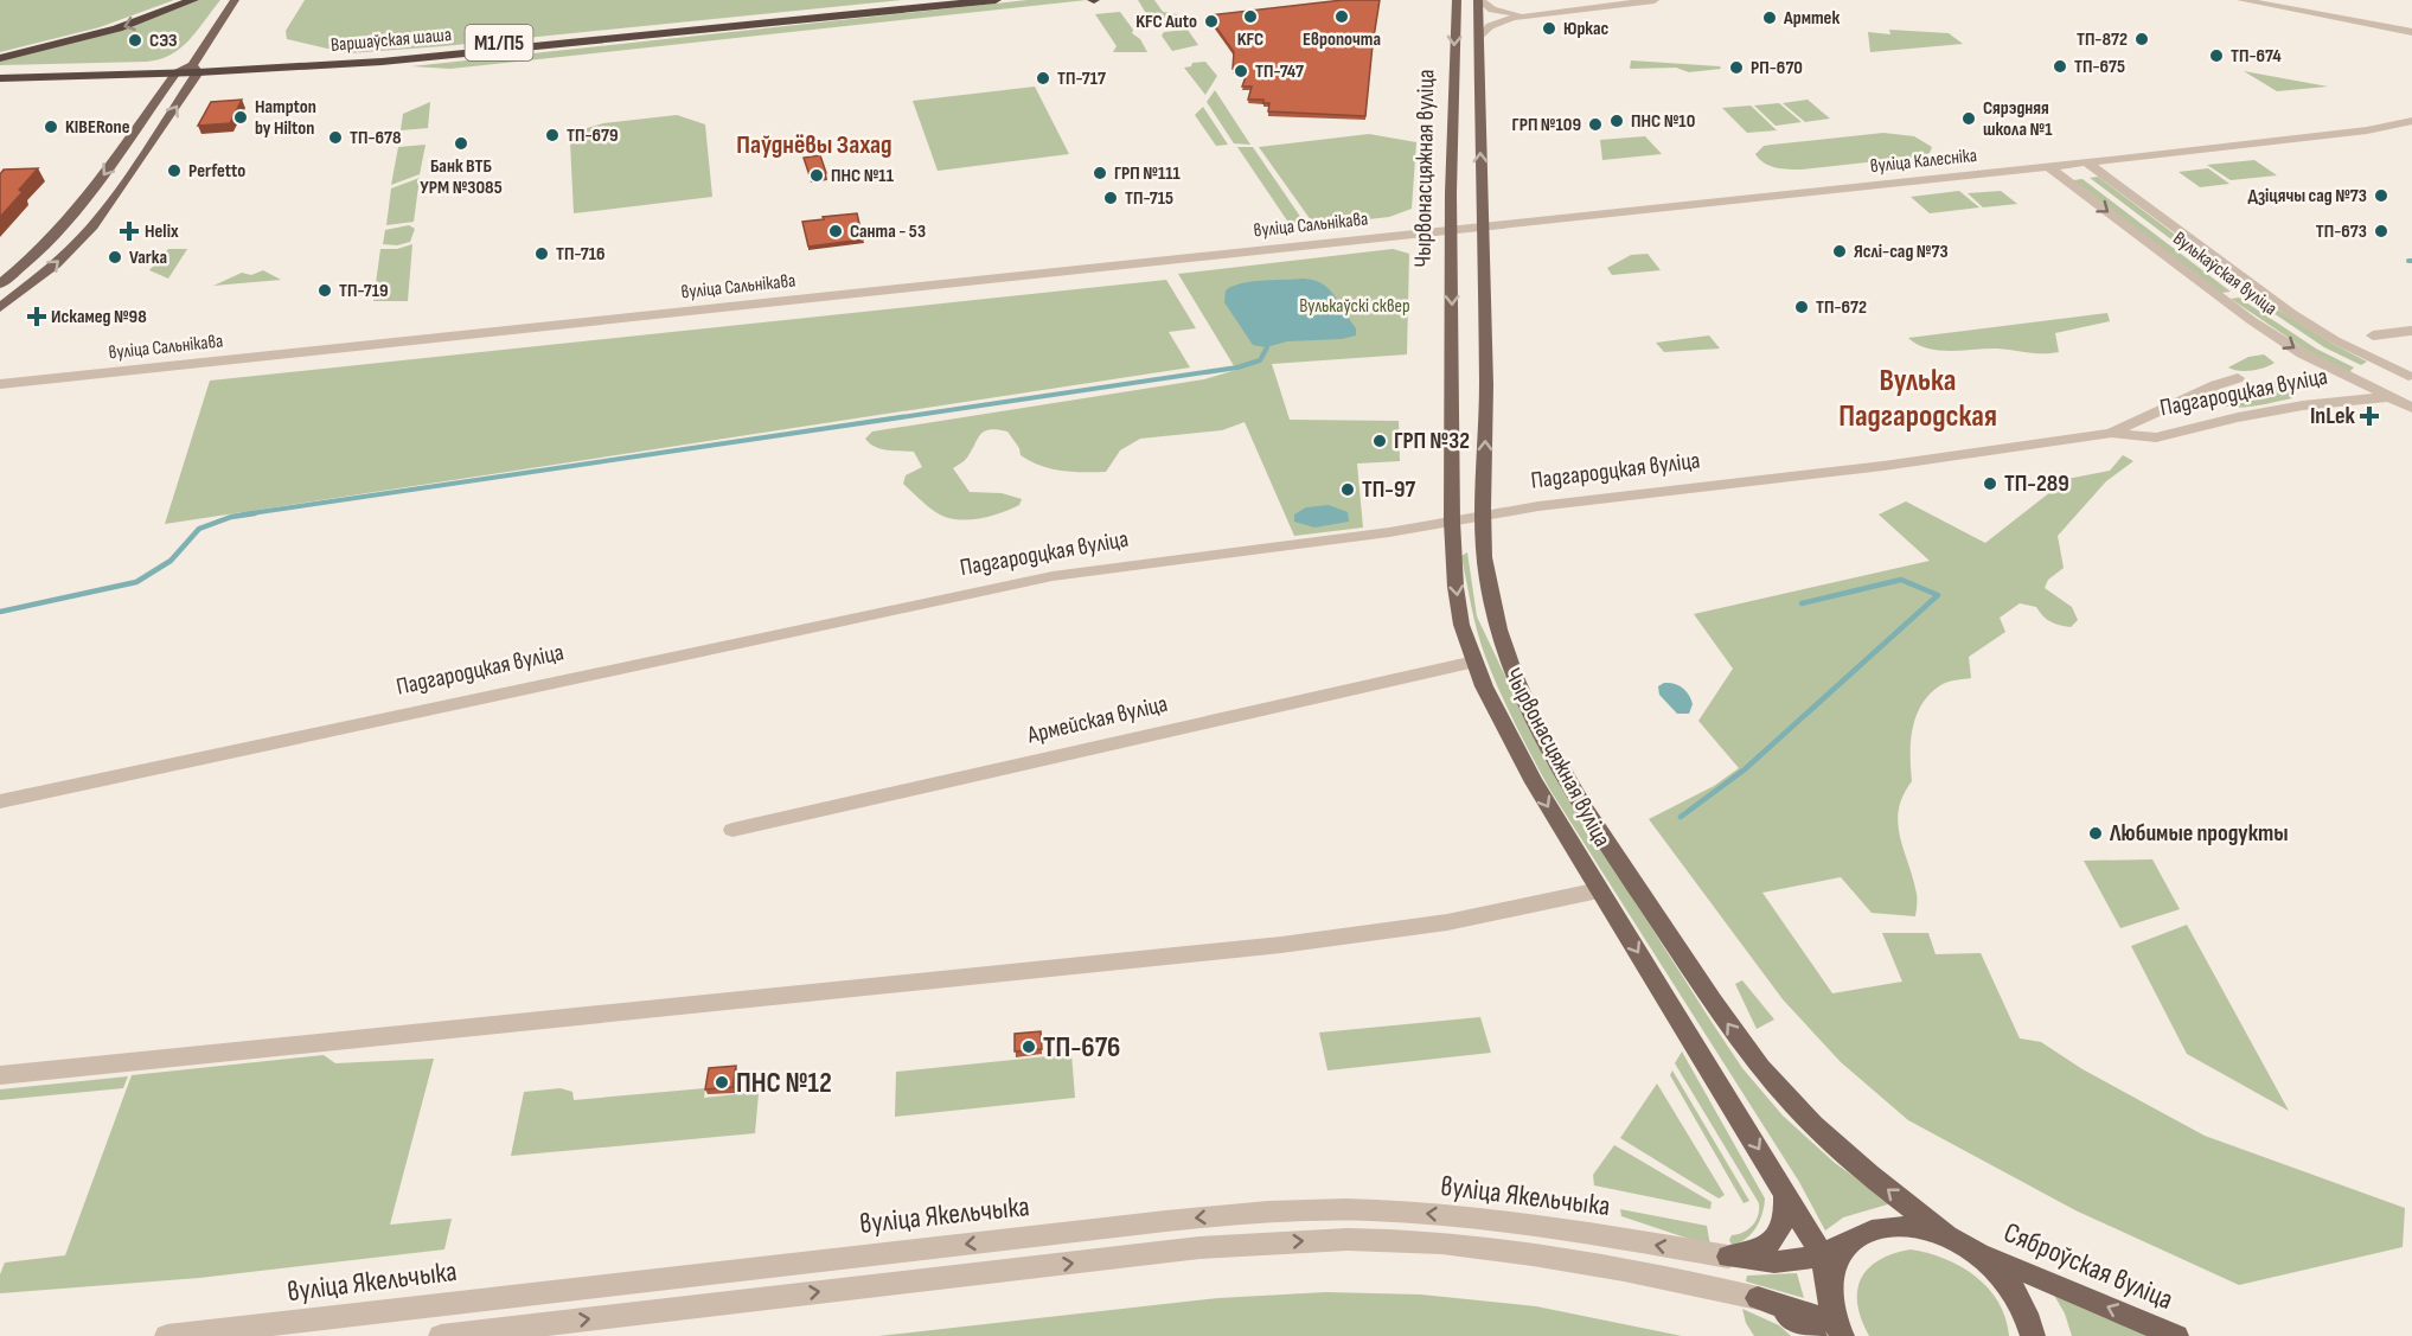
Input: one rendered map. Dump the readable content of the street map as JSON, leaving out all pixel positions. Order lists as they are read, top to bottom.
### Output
{
  "streets": {
    "highway": ["Варшаўская шаша", "М1/П5"],
    "main road": ["Чырвонасцяжная вуліца", "Сяброўская вуліца"],
    "street": [
      "вуліца Калесніка",
      "вуліца Сальнікава",
      "Вулькаўская вуліца",
      "Падгародцкая вуліца",
      "Армейская вуліца",
      "вуліца Якельчыка"
    ]
  },
  "crossings": [
    ["вуліца Калесніка", "Чырвонасцяжная вуліца"],
    ["вуліца Калесніка", "вуліца Сальнікава"],
    ["вуліца Калесніка", "Вулькаўская вуліца"],
    ["Чырвонасцяжная вуліца", "вуліца Сальнікава"],
    ["Чырвонасцяжная вуліца", "Падгародцкая вуліца"],
    ["Чырвонасцяжная вуліца", "Армейская вуліца"],
    ["Вулькаўская вуліца", "Падгародцкая вуліца"]
  ],
  "one_way": ["Сяброўская вуліца"],
  "districts": ["Паўднёвы Захад", "Вулька Падгародская"],
  "parks": ["Вулькаўскі сквер"],
  "places": {
    "other": [
      "KFC",
      "Европочта",
      "Армтек",
      "KFC Auto",
      "Юркас",
      "ТП-872",
      "СЭЗ",
      "ТП-674",
      "ТП-675",
      "РП-670",
      "ТП-747",
      "ТП-717",
      "Hampton by Hilton",
      "Сярэдняя школа №1",
      "ПНС №10",
      "ГРП №109",
      "KIBERone",
      "ТП-679",
      "ТП-678",
      "Банк ВТБ УРМ №3085",
      "Perfetto",
      "ГРП №111",
      "ПНС №11",
      "Дзіцячы сад №73",
      "ТП-715",
      "Санта - 53",
      "ТП-673",
      "Яслі-сад №73",
      "ТП-716",
      "Varka",
      "ТП-719",
      "ТП-672",
      "ГРП №32",
      "ТП-289",
      "ТП-97",
      "Любимые продукты",
      "ТП-676",
      "ПНС №12"
    ],
    "health": ["Helix", "Искамед №98", "InLek"]
  }
}
